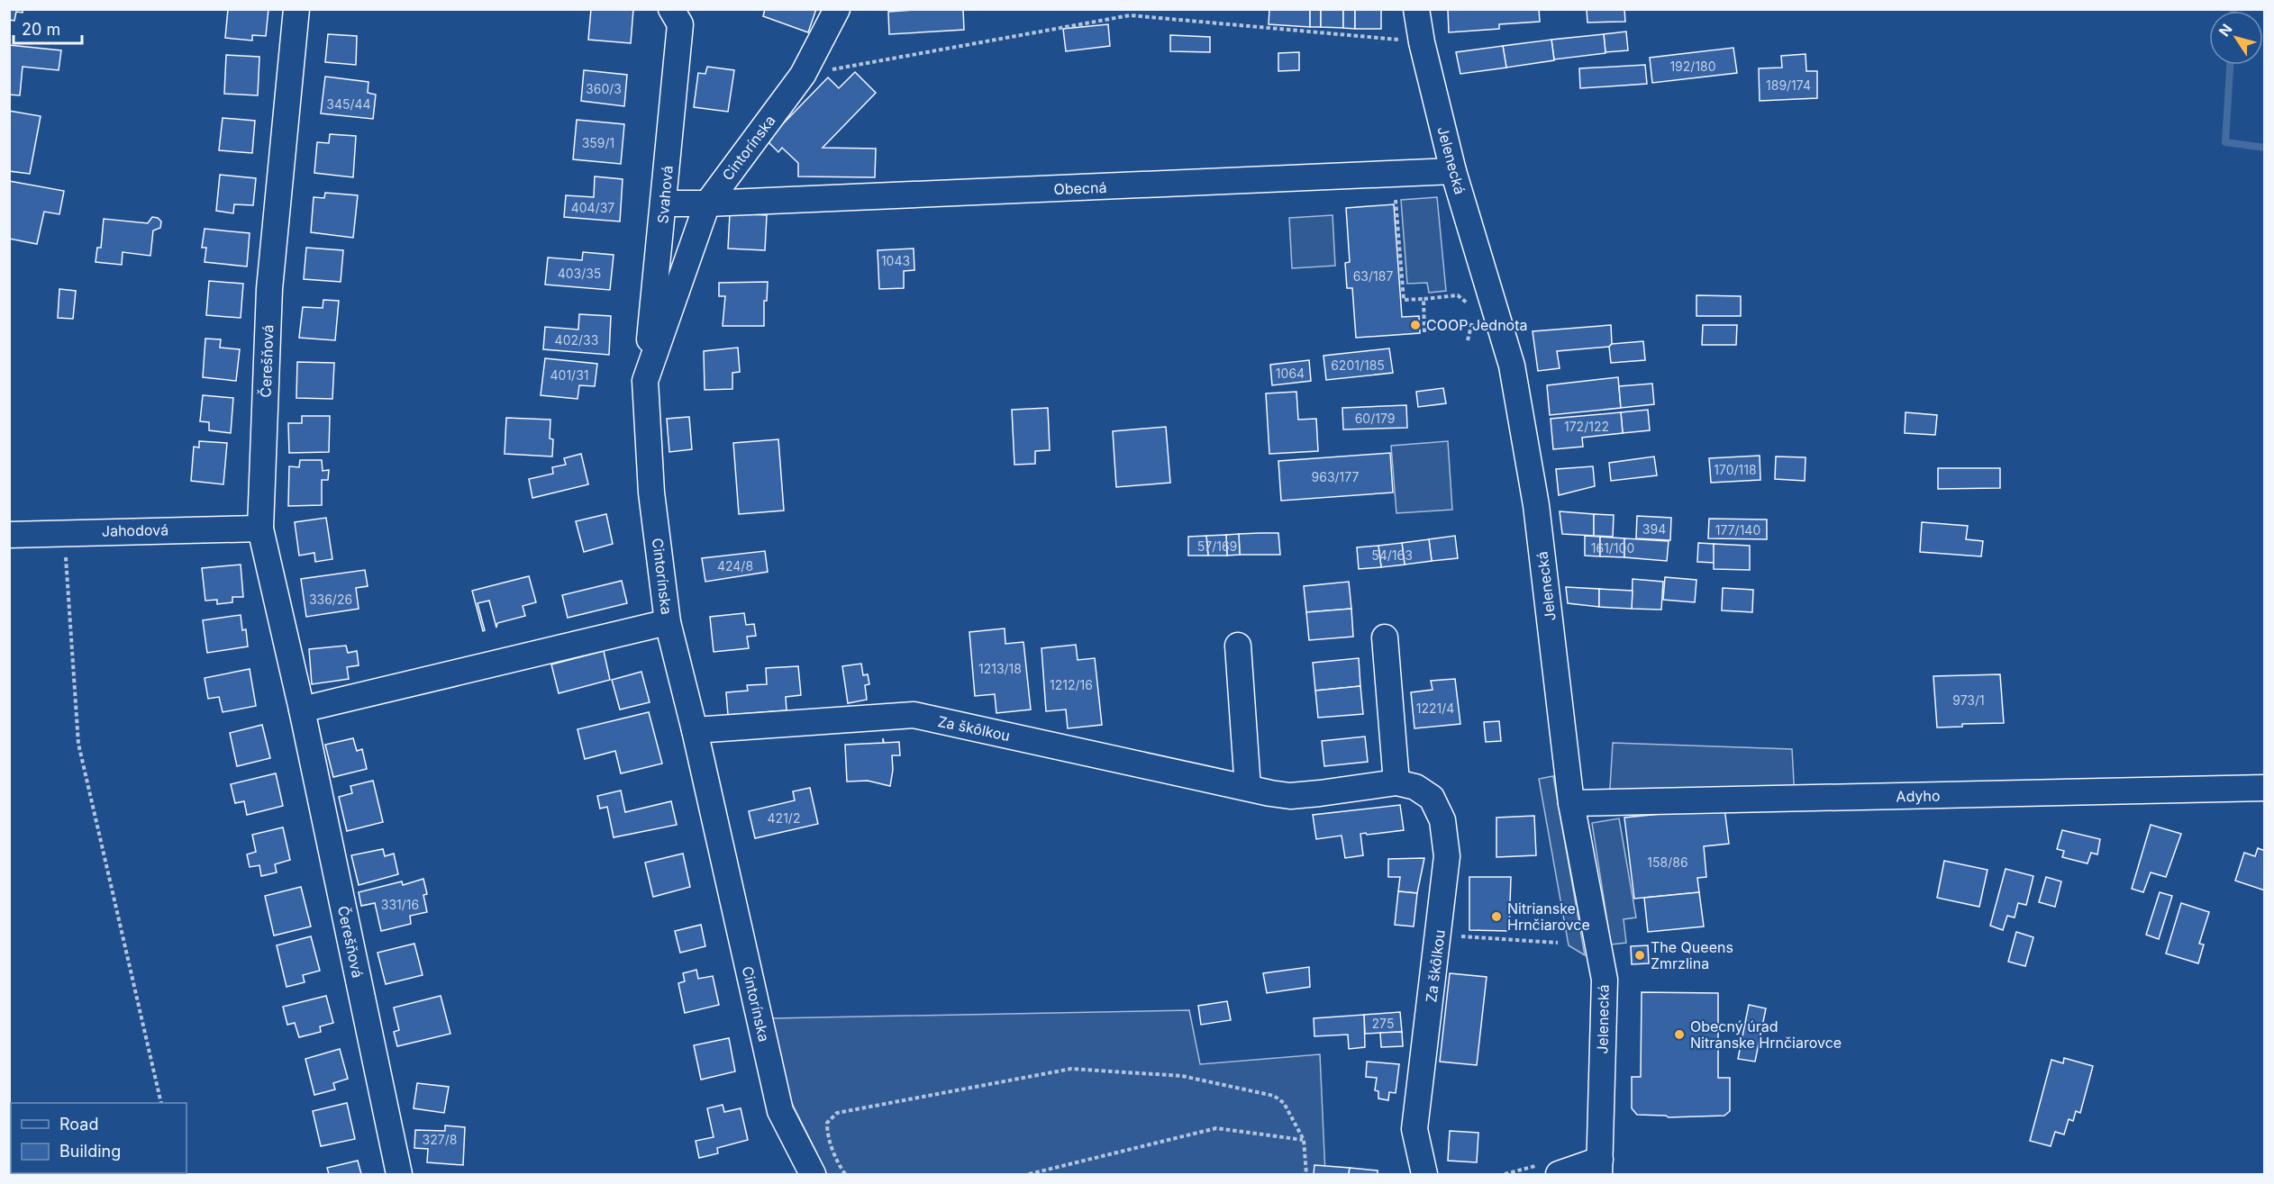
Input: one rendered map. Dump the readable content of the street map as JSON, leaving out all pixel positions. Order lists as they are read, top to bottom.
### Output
{
  "streets": {
    "street": [
      "Cintorínska",
      "Jelenecká",
      "Obecná",
      "Svahová",
      "Čerešňová",
      "Jahodová",
      "Za škôlkou",
      "Adyho"
    ]
  },
  "crossings": [
    ["Cintorínska", "Obecná"],
    ["Cintorínska", "Svahová"],
    ["Cintorínska", "Za škôlkou"],
    ["Jelenecká", "Obecná"],
    ["Jelenecká", "Adyho"],
    ["Obecná", "Svahová"],
    ["Čerešňová", "Jahodová"]
  ],
  "places": [
    "COOP Jednota",
    "Nitrianske Hrnčiarovce",
    "The Queens Zmrzlina",
    "Obecný úrad Nitranske Hrnčiarovce"
  ],
  "house_numbers": [
    "192/180",
    "189/174",
    "360/3",
    "345/44",
    "359/1",
    "404/37",
    "1043",
    "403/35",
    "63/187",
    "402/33",
    "6201/185",
    "1064",
    "401/31",
    "60/179",
    "172/122",
    "170/118",
    "963/177",
    "394",
    "177/140",
    "57/169",
    "161/100",
    "54/163",
    "424/8",
    "336/26",
    "1213/18",
    "1212/16",
    "973/1",
    "1221/4",
    "421/2",
    "158/86",
    "331/16",
    "275",
    "327/8"
  ],
  "legend": ["Road", "Building"],
  "scale_bar": "20 m",
  "north": "top left"
}
